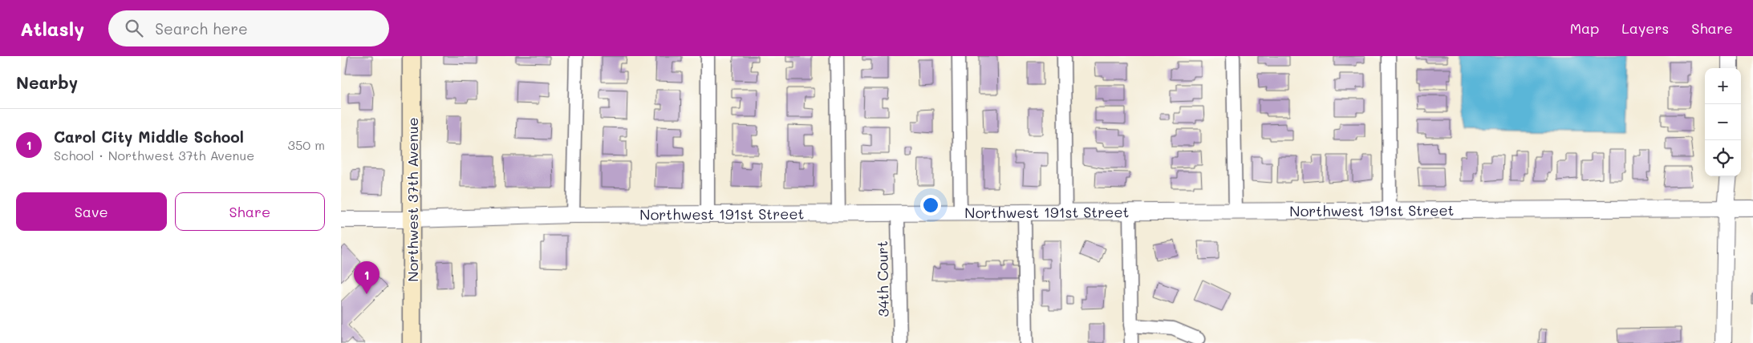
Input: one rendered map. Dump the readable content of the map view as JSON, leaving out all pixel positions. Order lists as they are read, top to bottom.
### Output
{
  "streets": {
    "main road": ["Northwest 37th Avenue"],
    "street": ["Northwest 191st Street", "34th Court"]
  },
  "crossings": [
    ["Northwest 37th Avenue", "Northwest 191st Street"],
    ["Northwest 191st Street", "34th Court"]
  ],
  "page": {
    "header": "Atlasly",
    "search": "Search here",
    "nav": ["Map", "Layers", "Share"],
    "heading": "Nearby",
    "map_buttons": ["+", "−"],
    "list": [
      {
        "mark": "1",
        "name": "Carol City Middle School",
        "note": "School · Northwest 37th Avenue",
        "value": "350 m"
      }
    ],
    "buttons": ["Save", "Share"],
    "pins": "1"
  }
}
